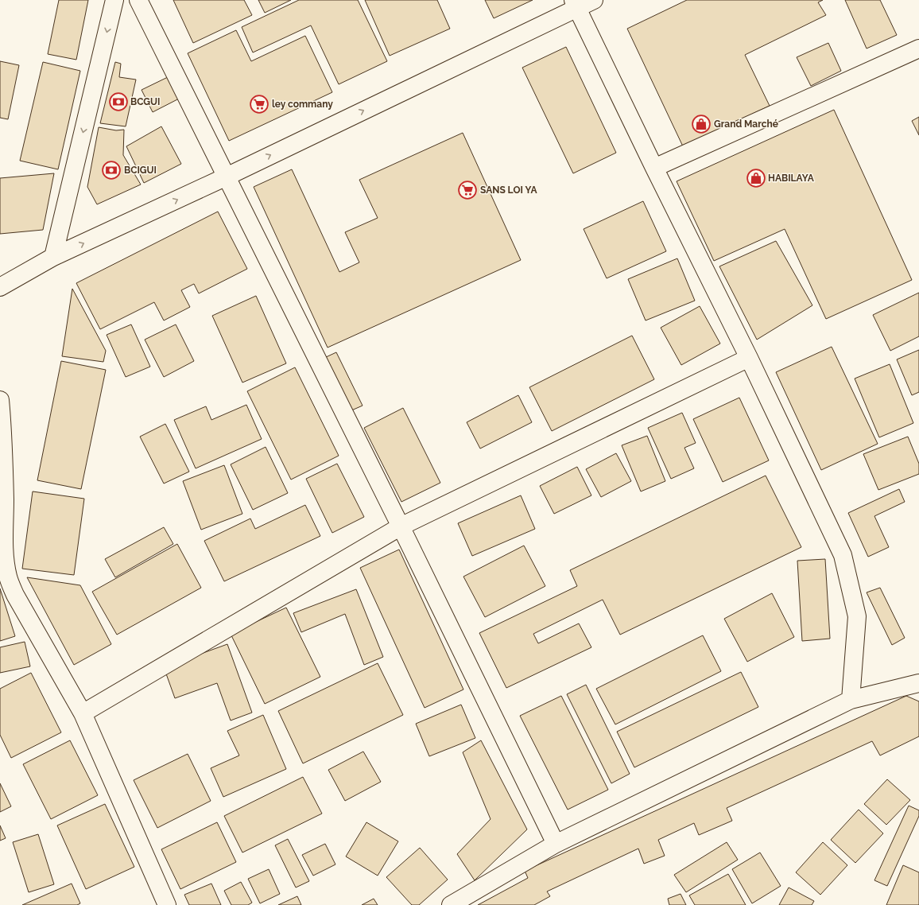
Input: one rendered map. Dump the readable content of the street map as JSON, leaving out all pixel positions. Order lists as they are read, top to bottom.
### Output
{
  "places": {
    "bank": ["BCGUI", "BCIGUI"],
    "supermarket": ["ley commany", "SANS LOI YA"],
    "shop": ["Grand Marché", "HABILAYA"]
  }
}
